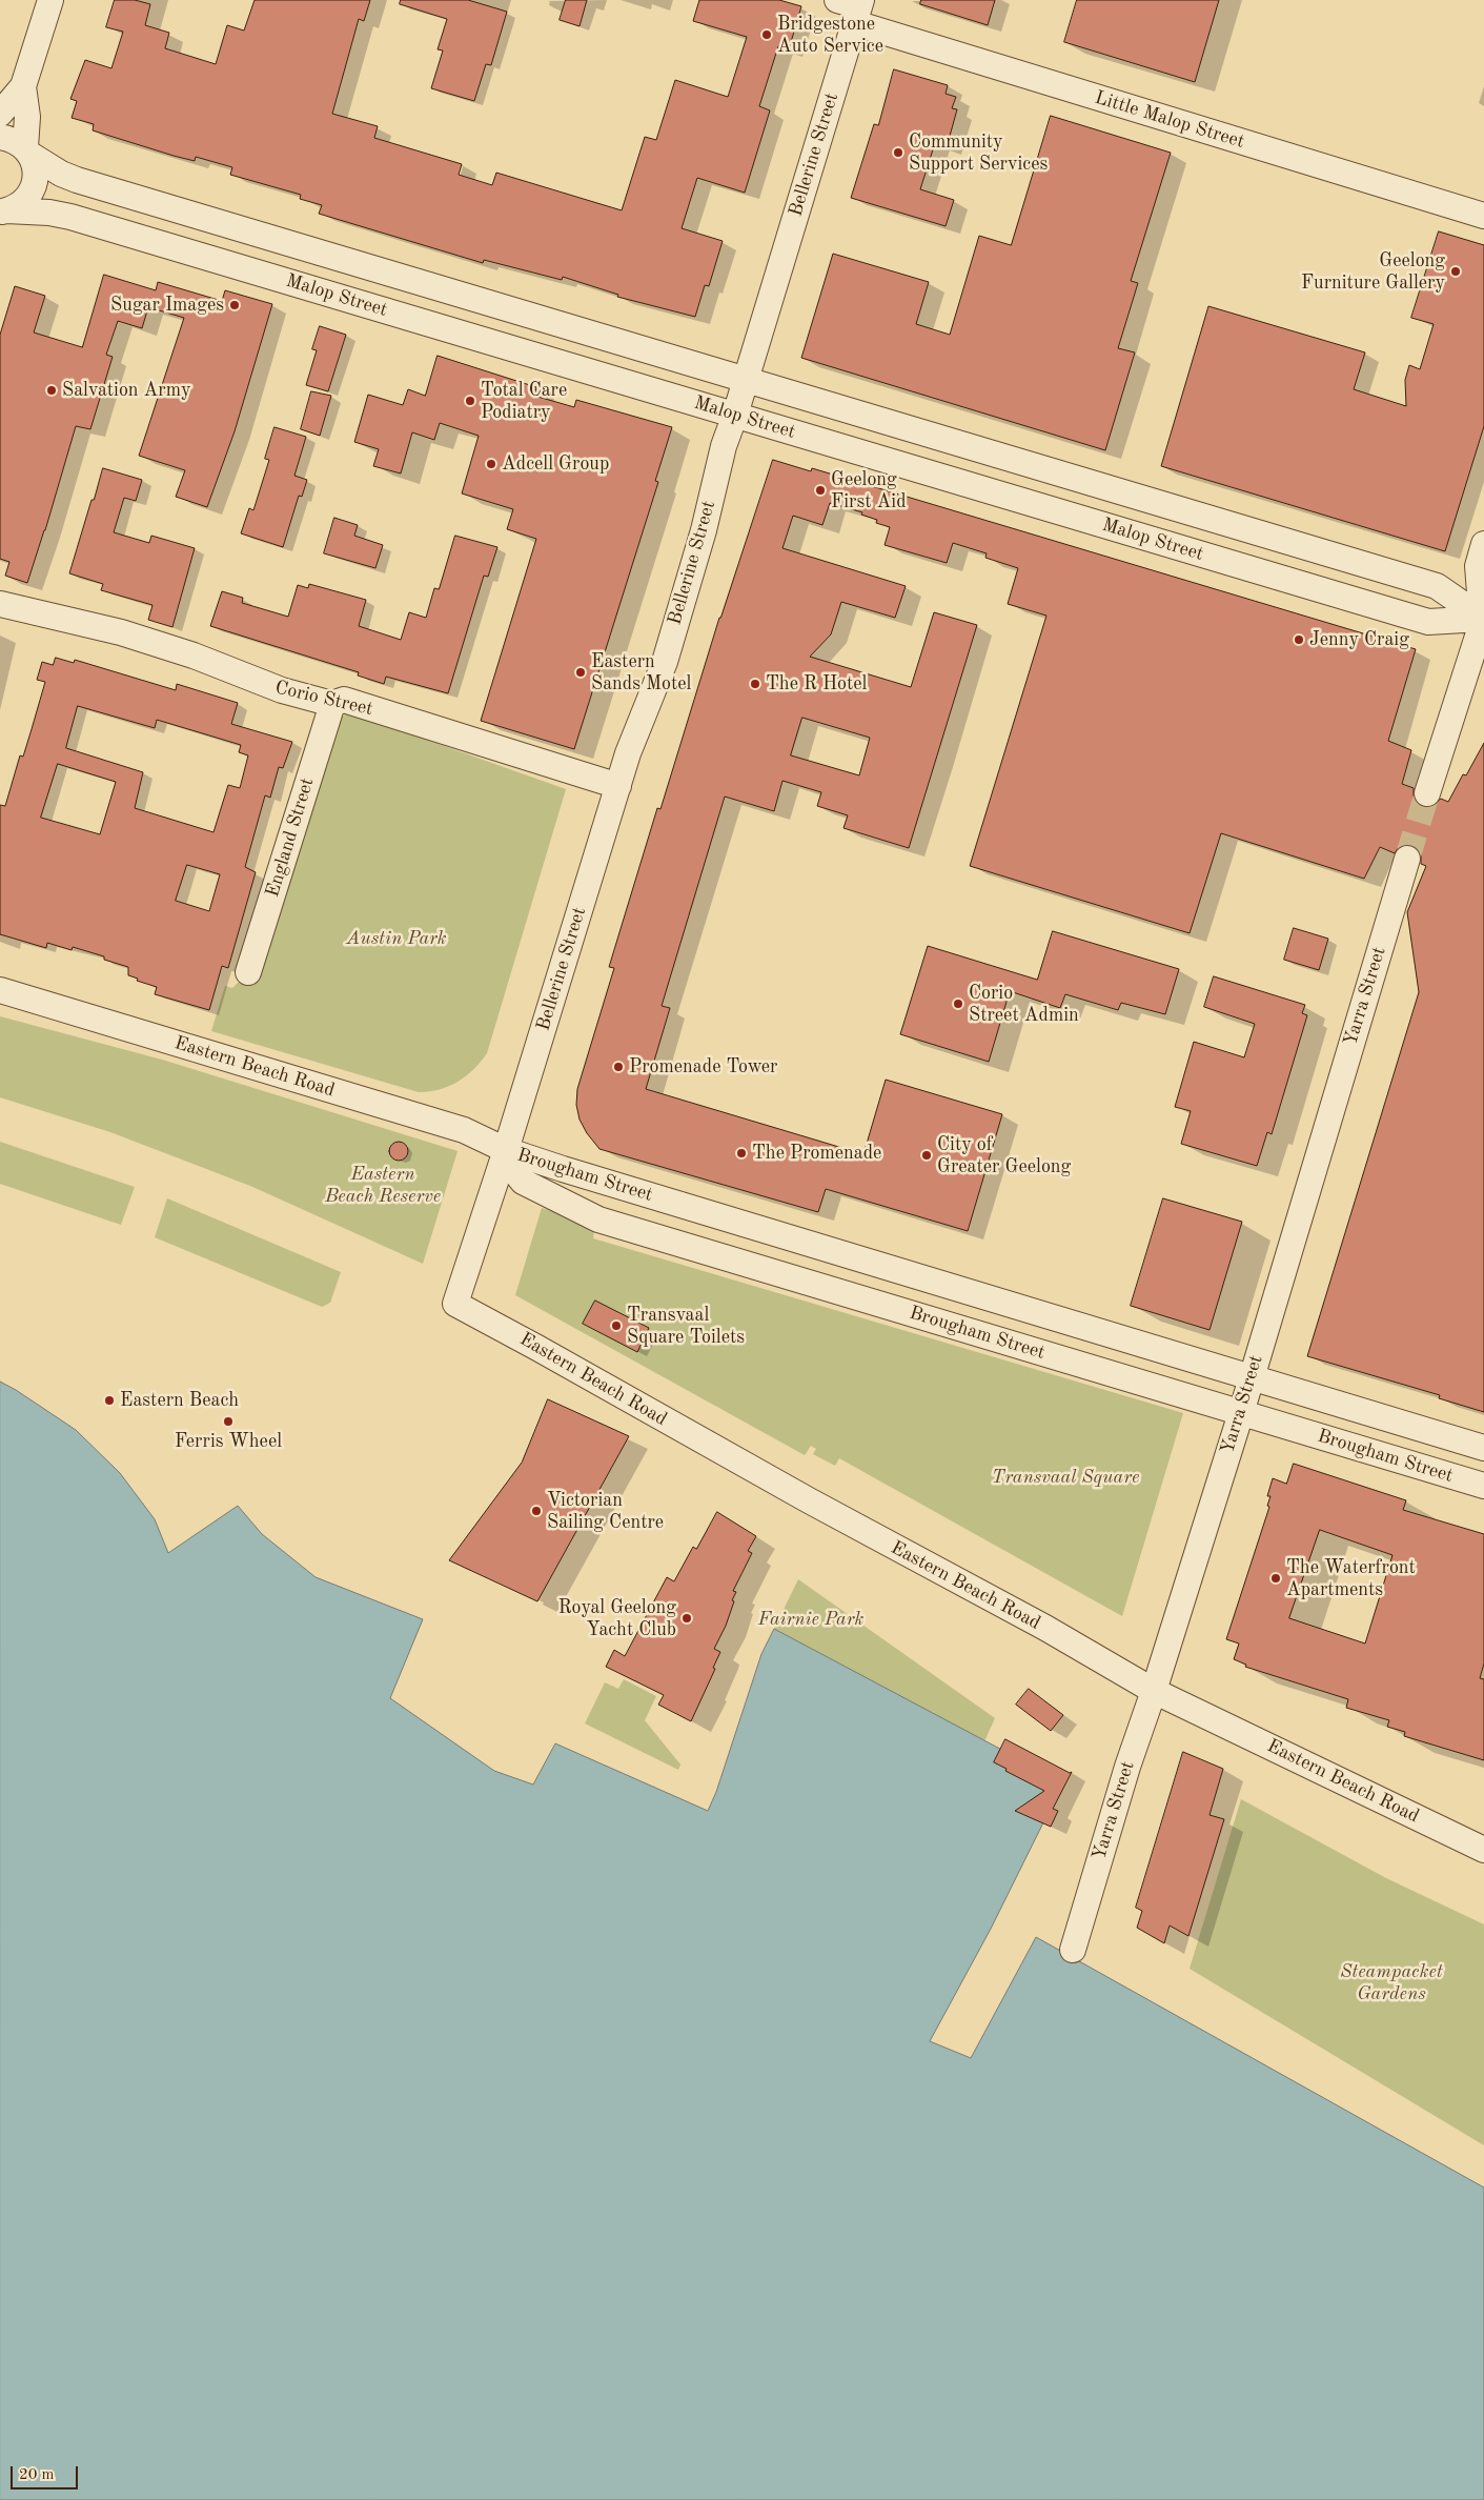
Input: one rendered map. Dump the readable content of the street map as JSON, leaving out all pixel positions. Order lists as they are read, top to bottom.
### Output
{
  "streets": {
    "street": [
      "Little Malop Street",
      "Bellerine Street",
      "Malop Street",
      "Corio Street",
      "England Street",
      "Yarra Street",
      "Eastern Beach Road",
      "Brougham Street"
    ]
  },
  "crossings": [
    ["Little Malop Street", "Bellerine Street"],
    ["Bellerine Street", "Malop Street"],
    ["Bellerine Street", "Corio Street"],
    ["Bellerine Street", "Eastern Beach Road"],
    ["Bellerine Street", "Brougham Street"],
    ["Corio Street", "England Street"],
    ["Yarra Street", "Eastern Beach Road"],
    ["Yarra Street", "Brougham Street"],
    ["Eastern Beach Road", "Brougham Street"]
  ],
  "parks": [
    "Austin Park",
    "Eastern Beach Reserve",
    "Transvaal Square",
    "Fairnie Park",
    "Steampacket Gardens"
  ],
  "places": [
    "Bridgestone Auto Service",
    "Community Support Services",
    "Geelong Furniture Gallery",
    "Sugar Images",
    "Salvation Army",
    "Total Care Podiatry",
    "Adcell Group",
    "Geelong First Aid",
    "Jenny Craig",
    "Eastern Sands Motel",
    "The R Hotel",
    "Corio Street Admin",
    "Promenade Tower",
    "The Promenade",
    "City of Greater Geelong",
    "Transvaal Square Toilets",
    "Eastern Beach",
    "Ferris Wheel",
    "Victorian Sailing Centre",
    "The Waterfront Apartments",
    "Royal Geelong Yacht Club"
  ],
  "scale_bar": "20 m"
}
